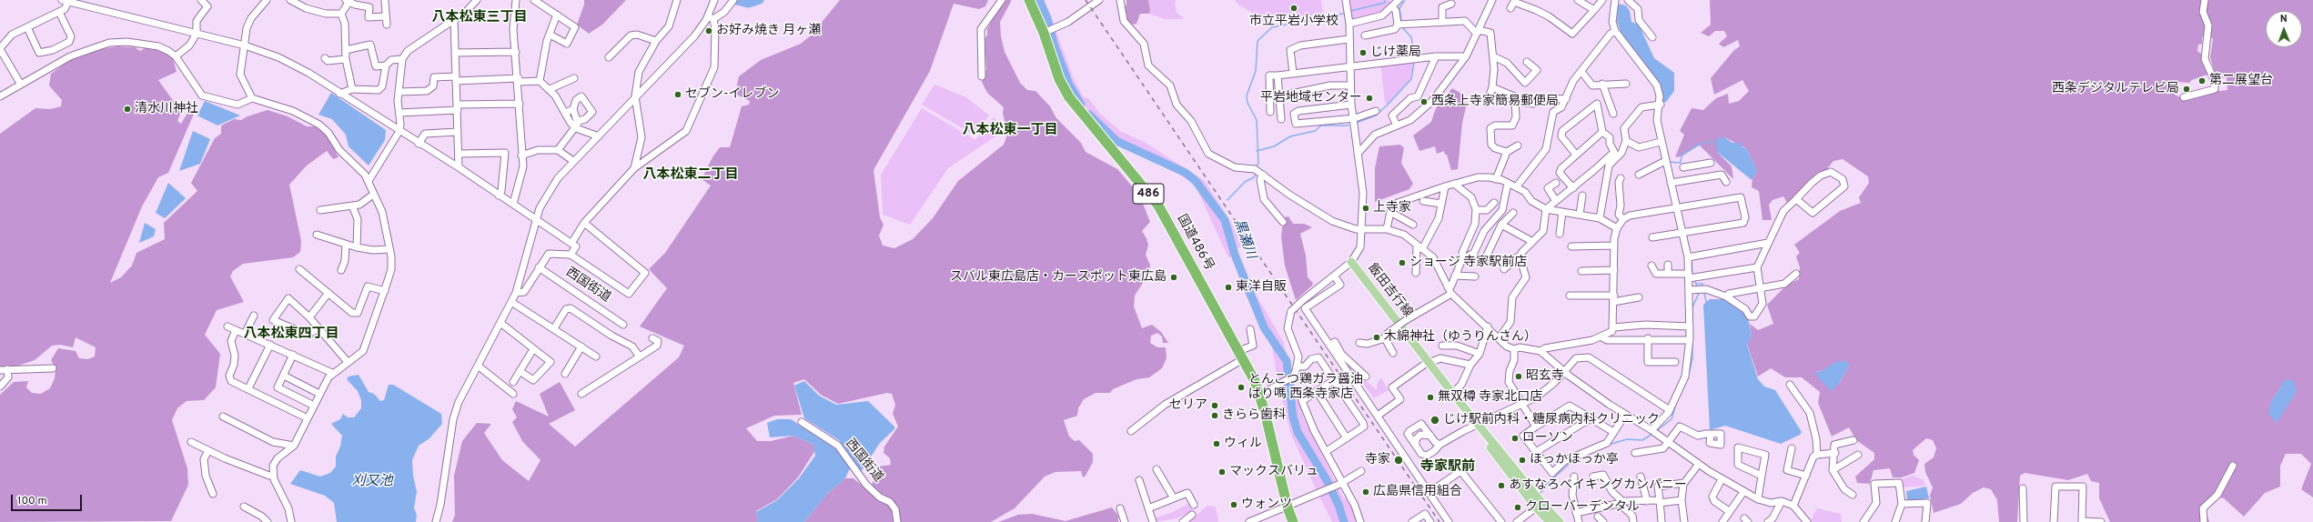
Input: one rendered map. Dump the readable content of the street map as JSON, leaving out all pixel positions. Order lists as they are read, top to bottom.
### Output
{
  "streets": {
    "highway": ["486", "国道486号"],
    "main road": ["飯田吉行線"],
    "street": ["西国街道"]
  },
  "districts": [
    "八本松東三丁目",
    "八本松東一丁目",
    "八本松東二丁目",
    "八本松東四丁目",
    "寺家駅前"
  ],
  "water": ["黒瀬川", "刈又池"],
  "places": [
    "市立平岩小学校",
    "お好み焼き 月ヶ瀬",
    "じけ薬局",
    "第二展望台",
    "西条デジタルテレビ局",
    "セブン-イレブン",
    "平岩地域センター",
    "西条上寺家簡易郵便局",
    "清水川神社",
    "上寺家",
    "ショージ 寺家駅前店",
    "スバル東広島店・カースポット東広島",
    "東洋自販",
    "木綿神社（ゆうりんさん）",
    "昭玄寺",
    "とんこつ鶏ガラ醤油 ばり嗎 西条寺家店",
    "無双樽 寺家北口店",
    "セリア",
    "きらら歯科",
    "じけ駅前内科・糖尿病内科クリニック",
    "ローソン",
    "ウィル",
    "寺家",
    "ほっかほっか亭",
    "マックスバリュ",
    "あすなろベイキングカンパニー",
    "広島県信用組合",
    "ウォンツ",
    "クローバーデンタル"
  ],
  "scale_bar": "100 m",
  "north": "top"
}
